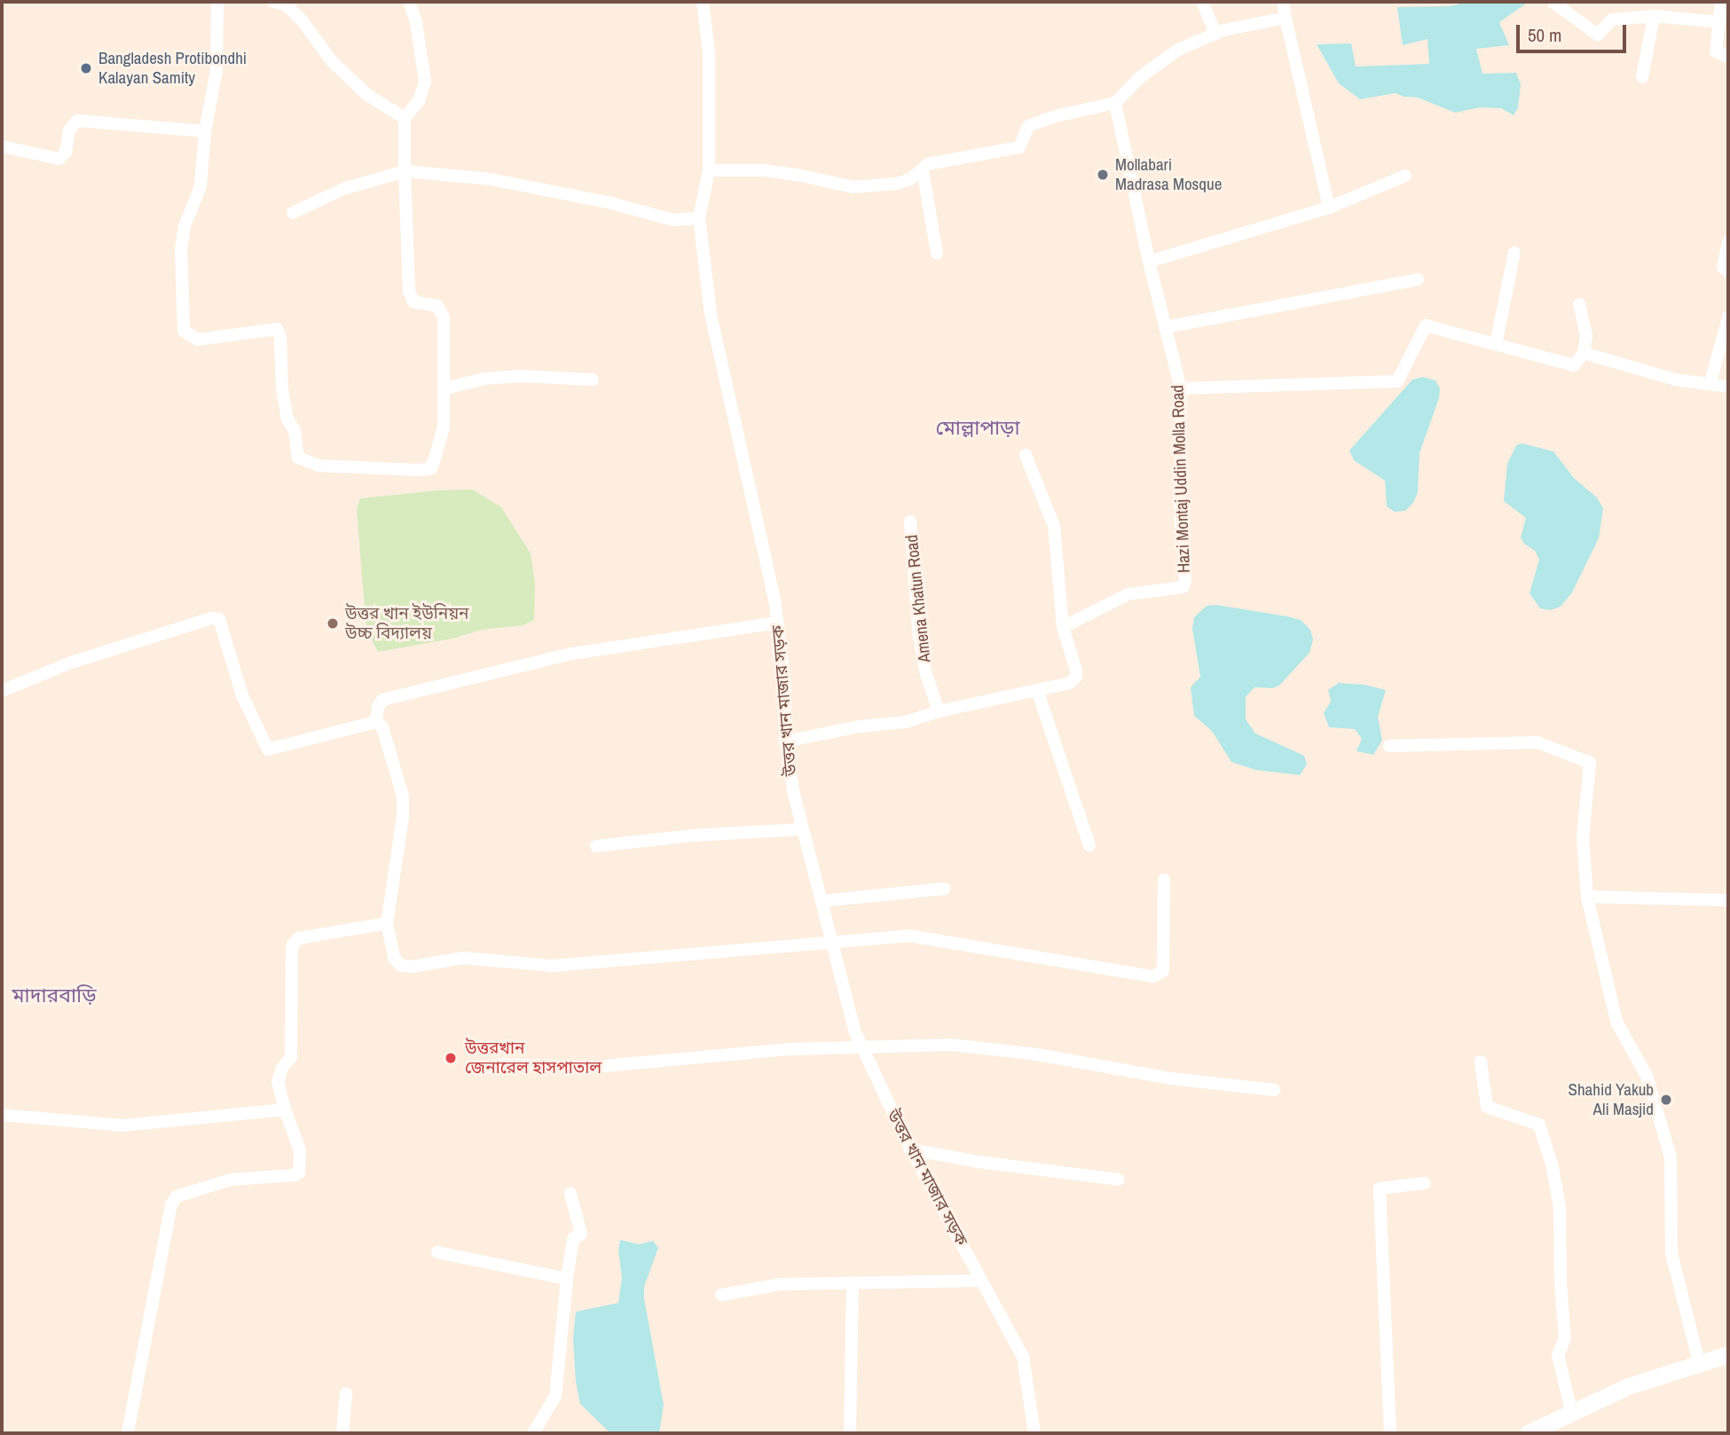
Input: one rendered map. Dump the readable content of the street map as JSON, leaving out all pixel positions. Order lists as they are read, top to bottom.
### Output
{
  "streets": {
    "street": ["Hazi Montaj Uddin Molla Road", "Amena Khatun Road", "উত্তর খান মাজার সড়ক"]
  },
  "districts": ["মোল্লাপাড়া", "মাদারবাড়ি"],
  "places": [
    "Bangladesh Protibondhi Kalayan Samity",
    "Mollabari Madrasa Mosque",
    "উত্তর খান ইউনিয়ন উচ্চ বিদ্যালয়",
    "উত্তরখান জেনারেল হাসপাতাল",
    "Shahid Yakub Ali Masjid"
  ],
  "scale_bar": "50 m"
}
